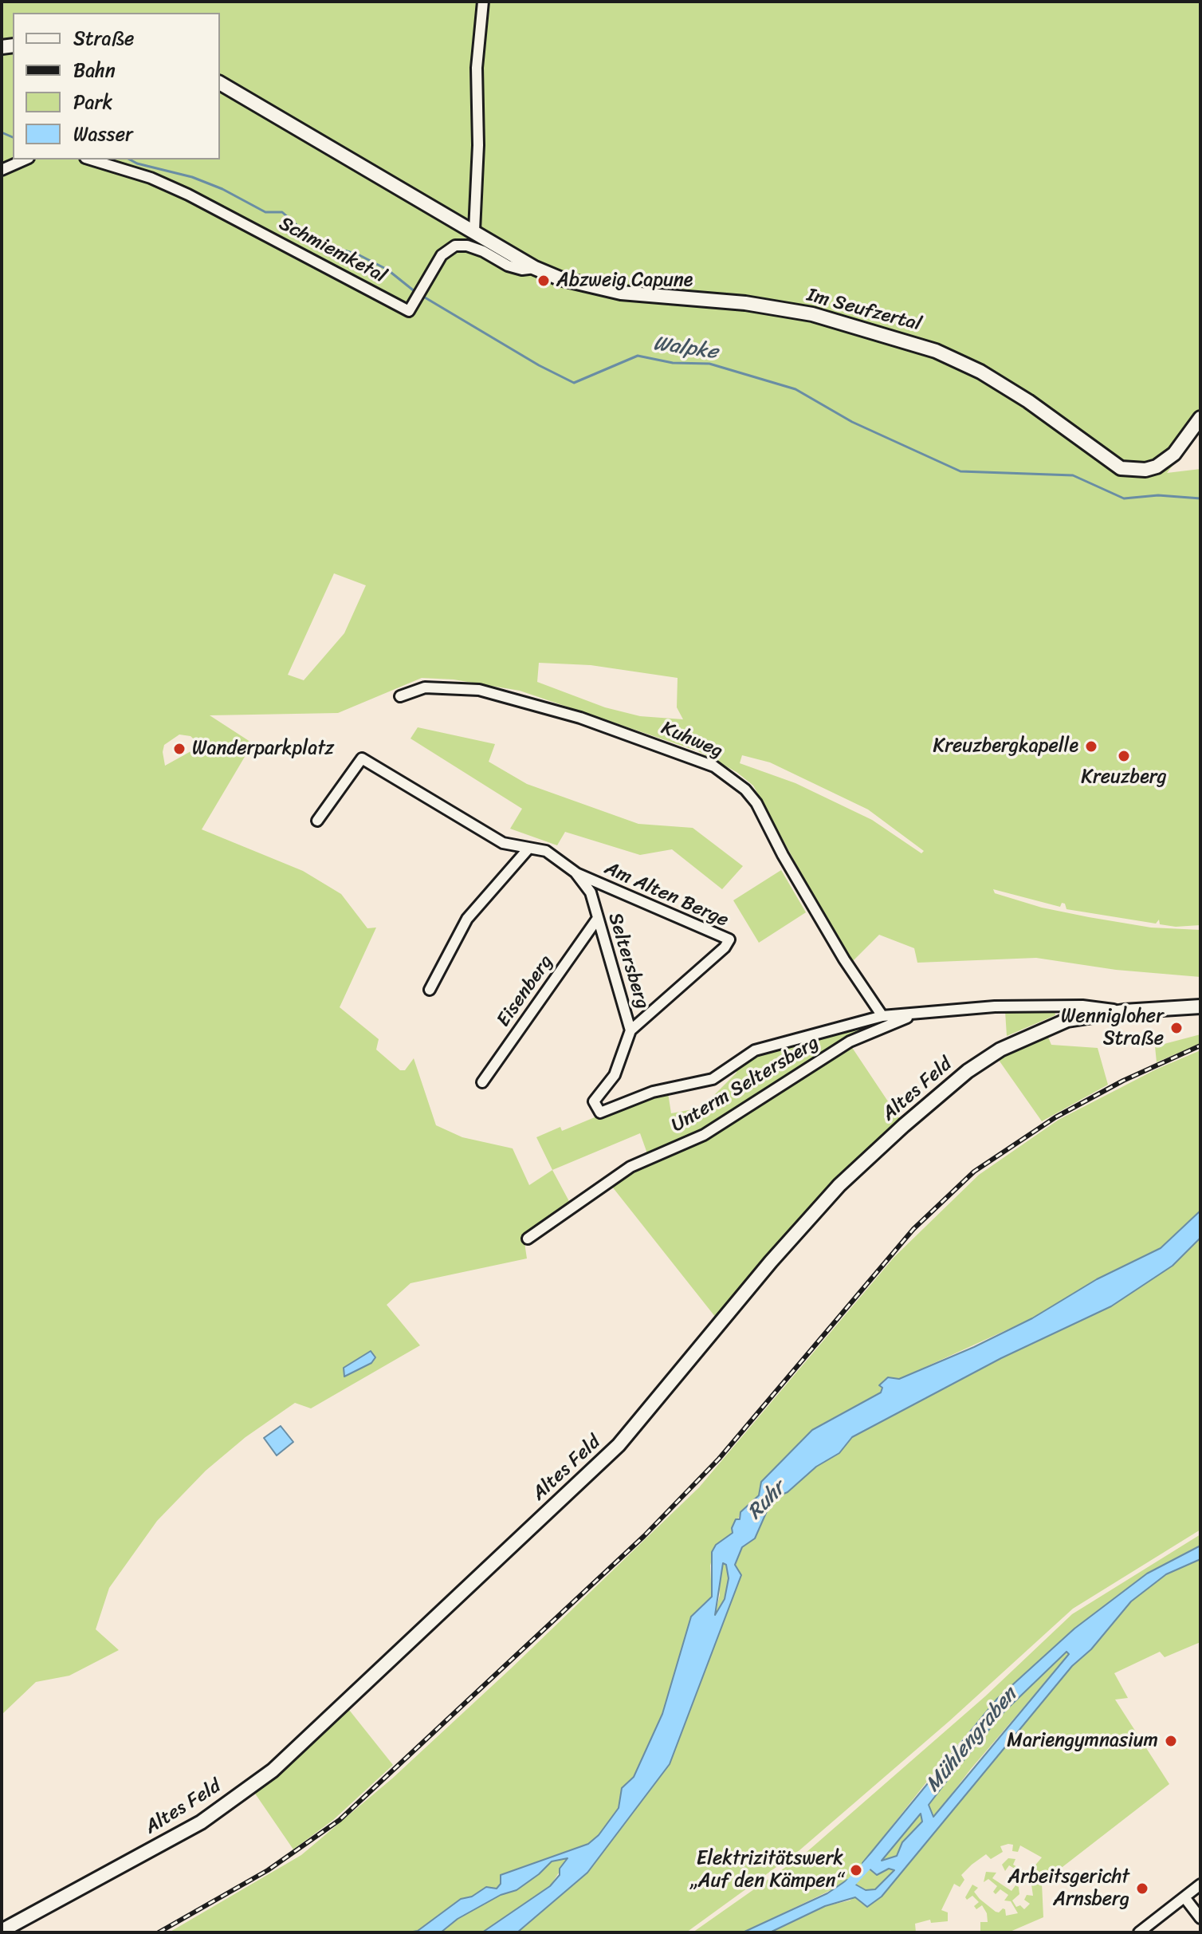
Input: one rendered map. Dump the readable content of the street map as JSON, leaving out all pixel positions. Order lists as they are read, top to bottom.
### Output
{
  "streets": {
    "main road": ["Im Seufzertal", "Altes Feld"],
    "street": [
      "Schmiemketal",
      "Kuhweg",
      "Am Alten Berge",
      "Seltersberg",
      "Eisenberg",
      "Unterm Seltersberg"
    ]
  },
  "crossings": [
    ["Schmiemketal", "Im Seufzertal"],
    ["Kuhweg", "Seltersberg"],
    ["Am Alten Berge", "Seltersberg"],
    ["Seltersberg", "Eisenberg"]
  ],
  "water": ["Walpke", "Ruhr", "Mühlengraben"],
  "places": [
    "Abzweig Capune",
    "Kreuzbergkapelle",
    "Wanderparkplatz",
    "Kreuzberg",
    "Wennigloher Straße",
    "Mariengymnasium",
    "Elektrizitätswerk „Auf den Kämpen“",
    "Arbeitsgericht Arnsberg"
  ],
  "legend": [
    "Straße",
    "Bahn",
    "Park",
    "Wasser"
  ]
}
